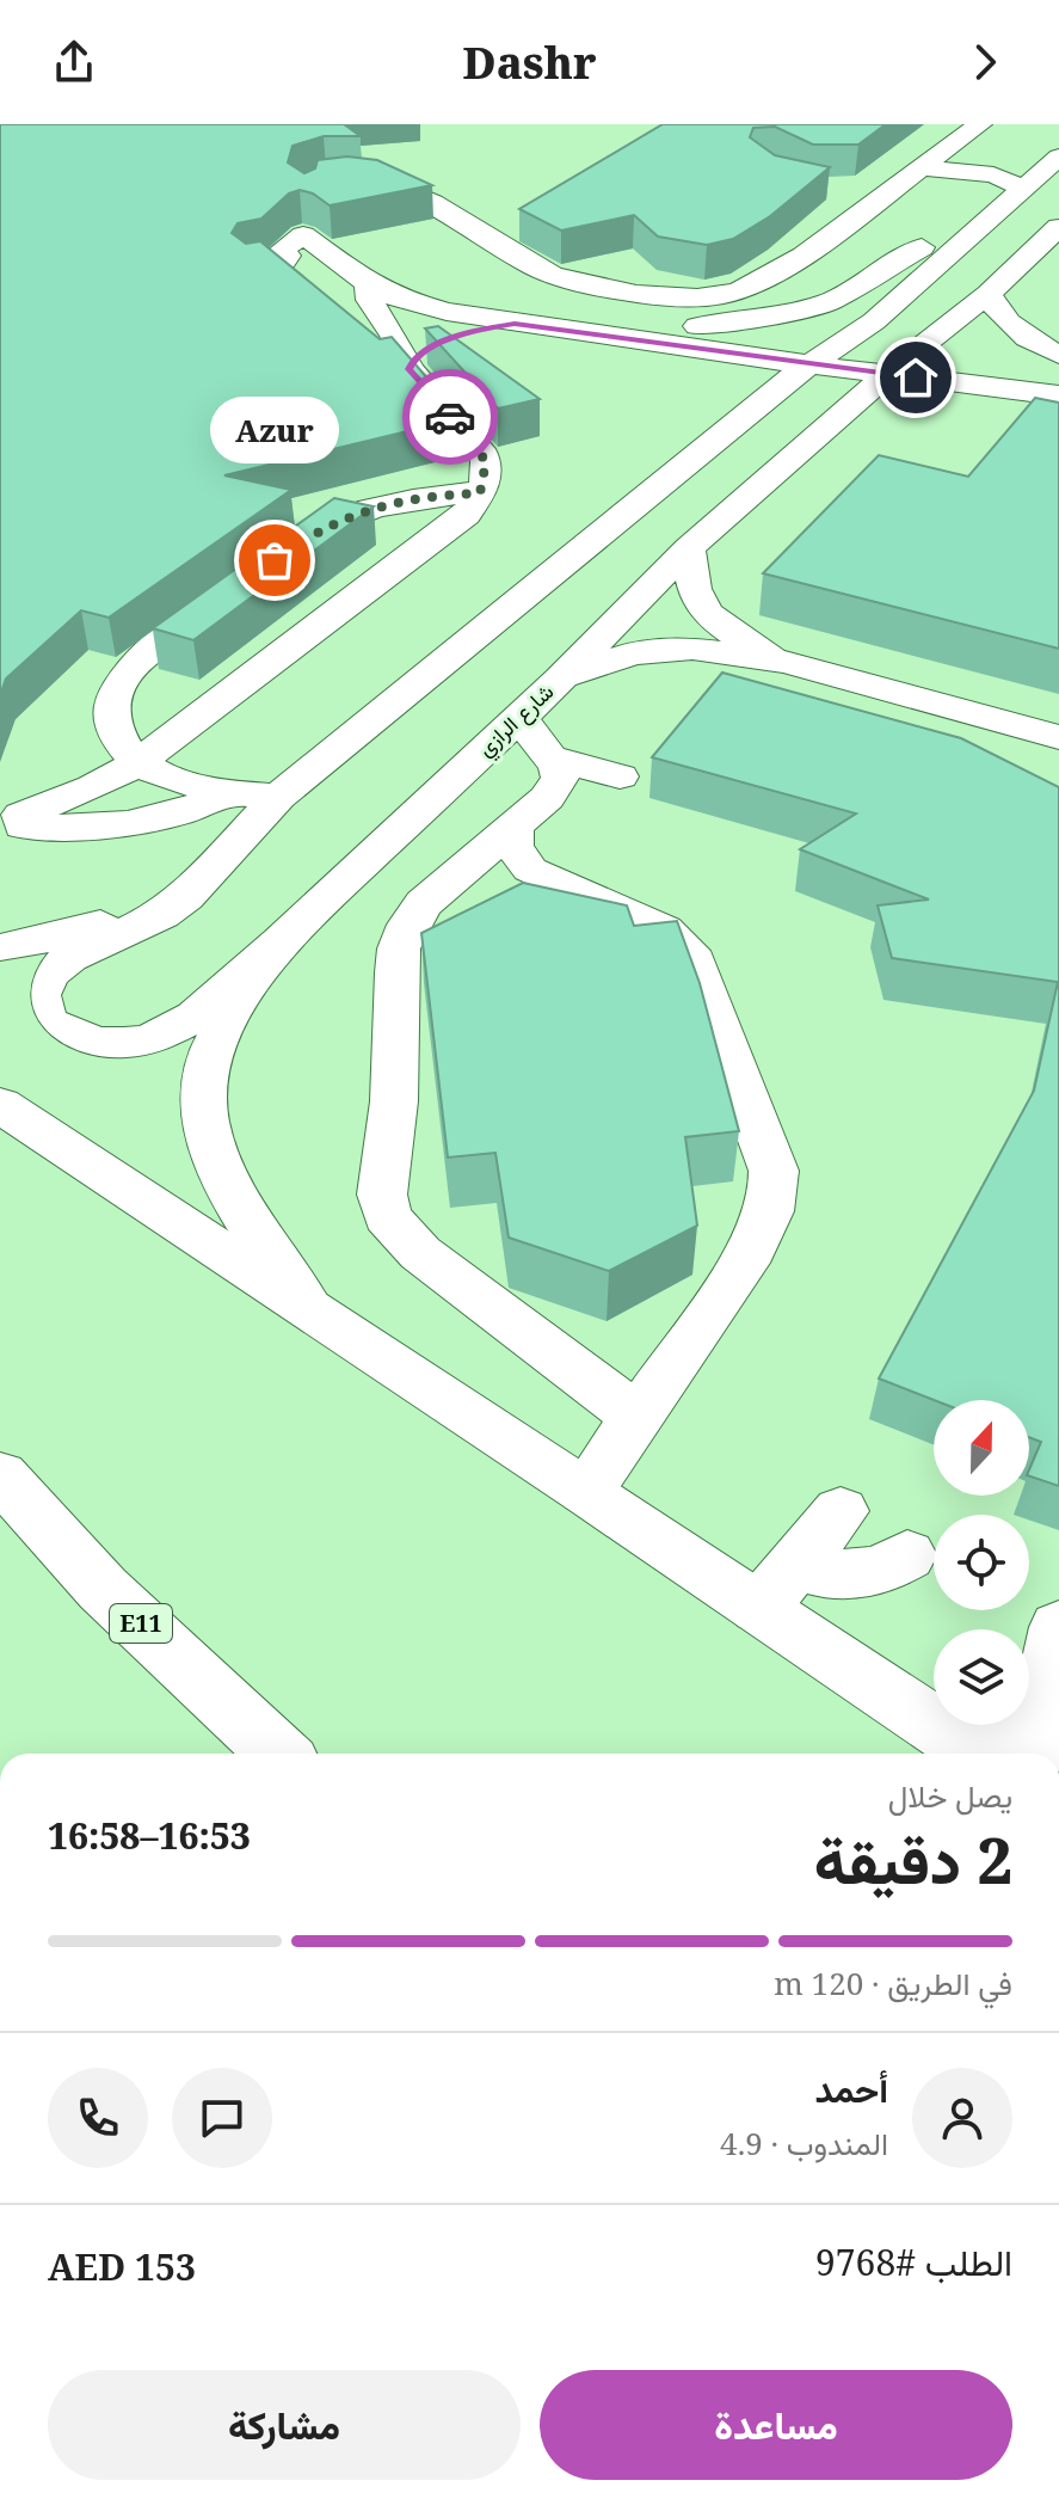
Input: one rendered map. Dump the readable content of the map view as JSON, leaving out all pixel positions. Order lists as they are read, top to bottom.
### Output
{
  "streets": {
    "main road": ["شارع الرازي", "E11"]
  },
  "places": ["Azur"],
  "north": "top",
  "page": {
    "header": "Dashr",
    "bubble": "Azur",
    "heading": ["2 دقيقة", "يصل خلال", "16:53–16:58"],
    "panel": [
      "أحمد",
      "المندوب · 4.9",
      "الطلب #9768",
      "AED 153"
    ],
    "bar": "في الطريق · 120 m",
    "buttons": ["مساعدة", "مشاركة"]
  }
}
